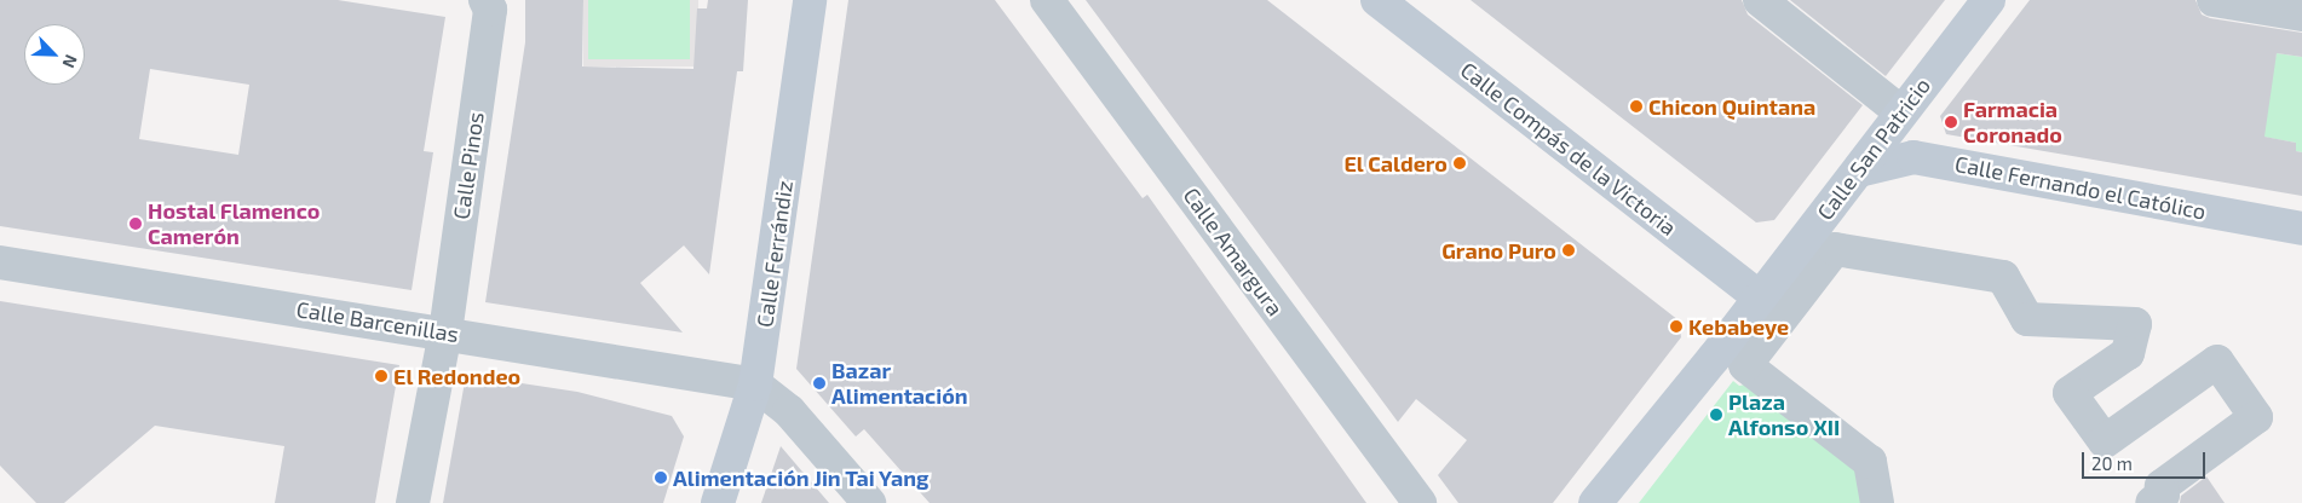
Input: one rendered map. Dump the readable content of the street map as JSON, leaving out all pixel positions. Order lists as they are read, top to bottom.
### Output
{
  "streets": {
    "street": [
      "Calle Compás de la Victoria",
      "Calle San Patricio",
      "Calle Pinos",
      "Calle Fernando el Católico",
      "Calle Amargura",
      "Calle Ferrándiz",
      "Calle Barcenillas"
    ]
  },
  "crossings": [
    ["Calle Compás de la Victoria", "Calle San Patricio"],
    ["Calle San Patricio", "Calle Fernando el Católico"],
    ["Calle Pinos", "Calle Barcenillas"],
    ["Calle Ferrándiz", "Calle Barcenillas"]
  ],
  "places": [
    "Chicon Quintana",
    "Farmacia Coronado",
    "El Caldero",
    "Hostal Flamenco Camerón",
    "Grano Puro",
    "Kebabeye",
    "El Redondeo",
    "Bazar Alimentación",
    "Plaza Alfonso XII",
    "Alimentación Jin Tai Yang"
  ],
  "scale_bar": "20 m",
  "north": "bottom right"
}
